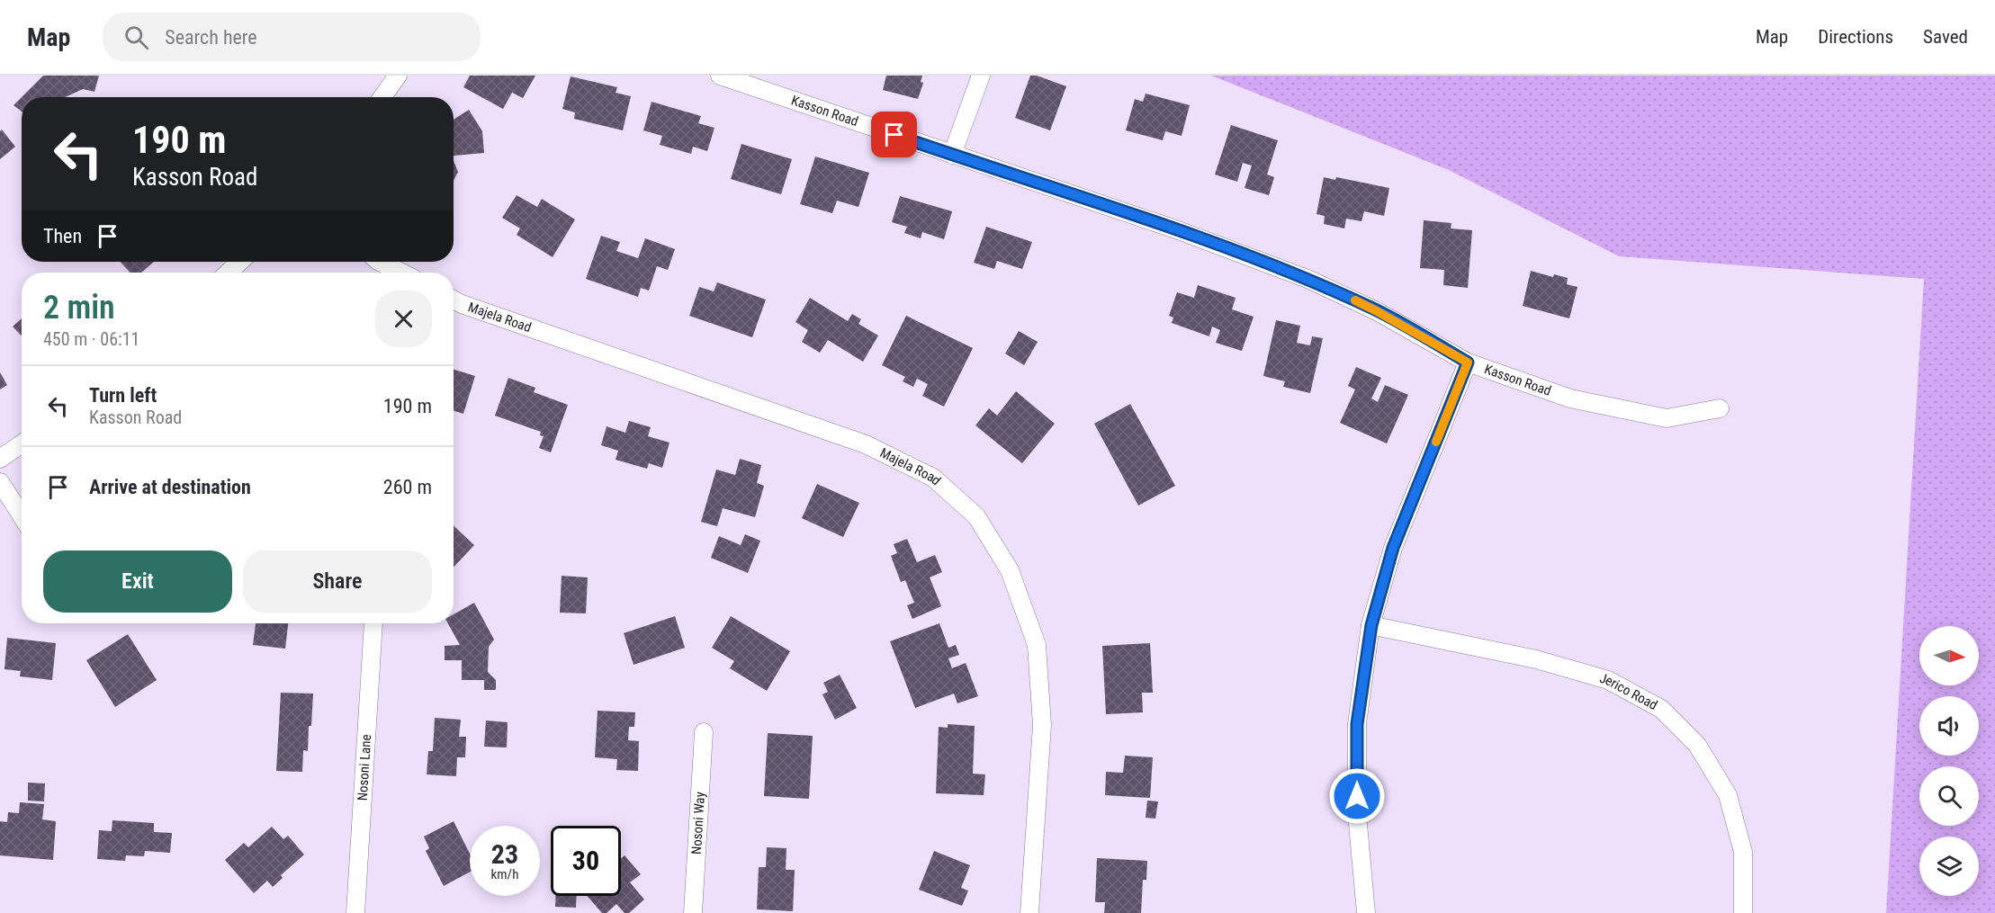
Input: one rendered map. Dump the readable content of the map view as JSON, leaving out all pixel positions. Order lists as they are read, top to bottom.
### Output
{
  "streets": {
    "street": [
      "Kasson Road",
      "Majela Road",
      "Jerico Road",
      "Nosoni Lane",
      "Nosoni Way"
    ]
  },
  "north": "right",
  "page": {
    "header": "Map",
    "search": "Search here",
    "nav": ["Map", "Directions", "Saved"],
    "turn": ["190 m", "Kasson Road"],
    "then": "Then",
    "heading": ["2 min", "450 m · 06:11"],
    "list": [
      {
        "name": "Turn left",
        "note": "Kasson Road",
        "value": "190 m"
      },
      {
        "name": "Arrive at destination",
        "value": "260 m"
      }
    ],
    "buttons": ["Exit", "Share"],
    "speed": "23 km/h",
    "limit": "30"
  }
}
